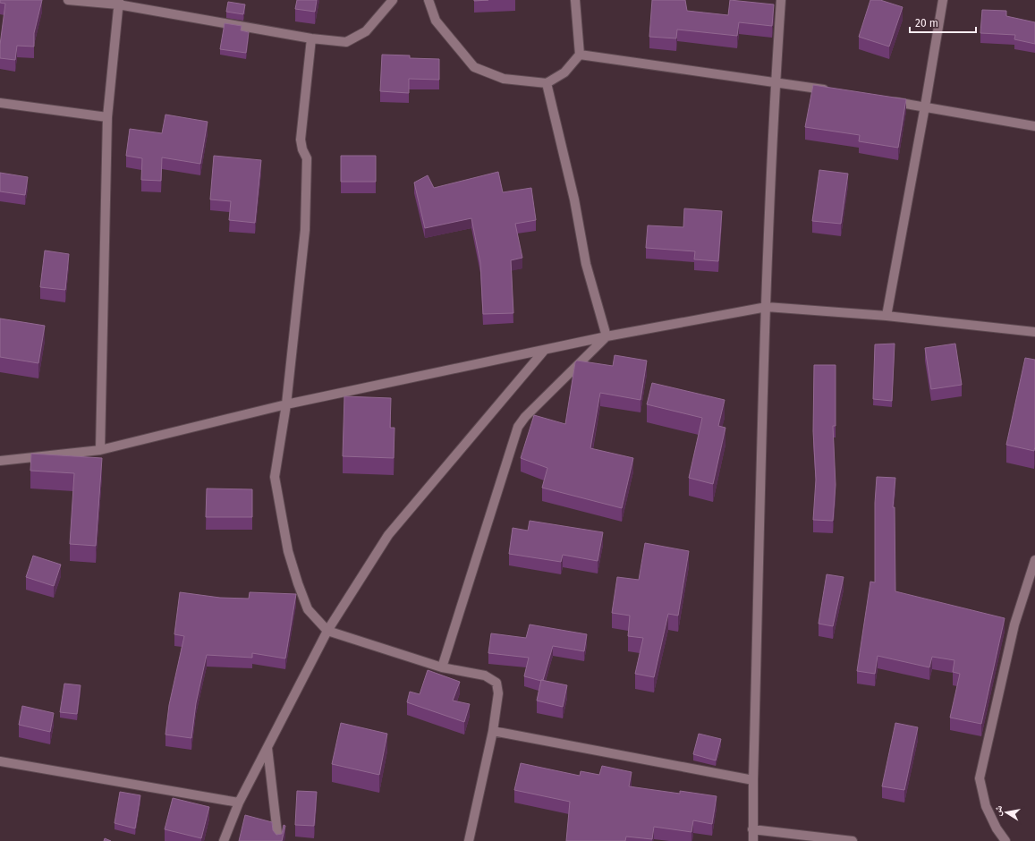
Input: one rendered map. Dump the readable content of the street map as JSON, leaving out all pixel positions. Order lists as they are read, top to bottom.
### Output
{
  "scale_bar": "20 m",
  "north": "left"
}
